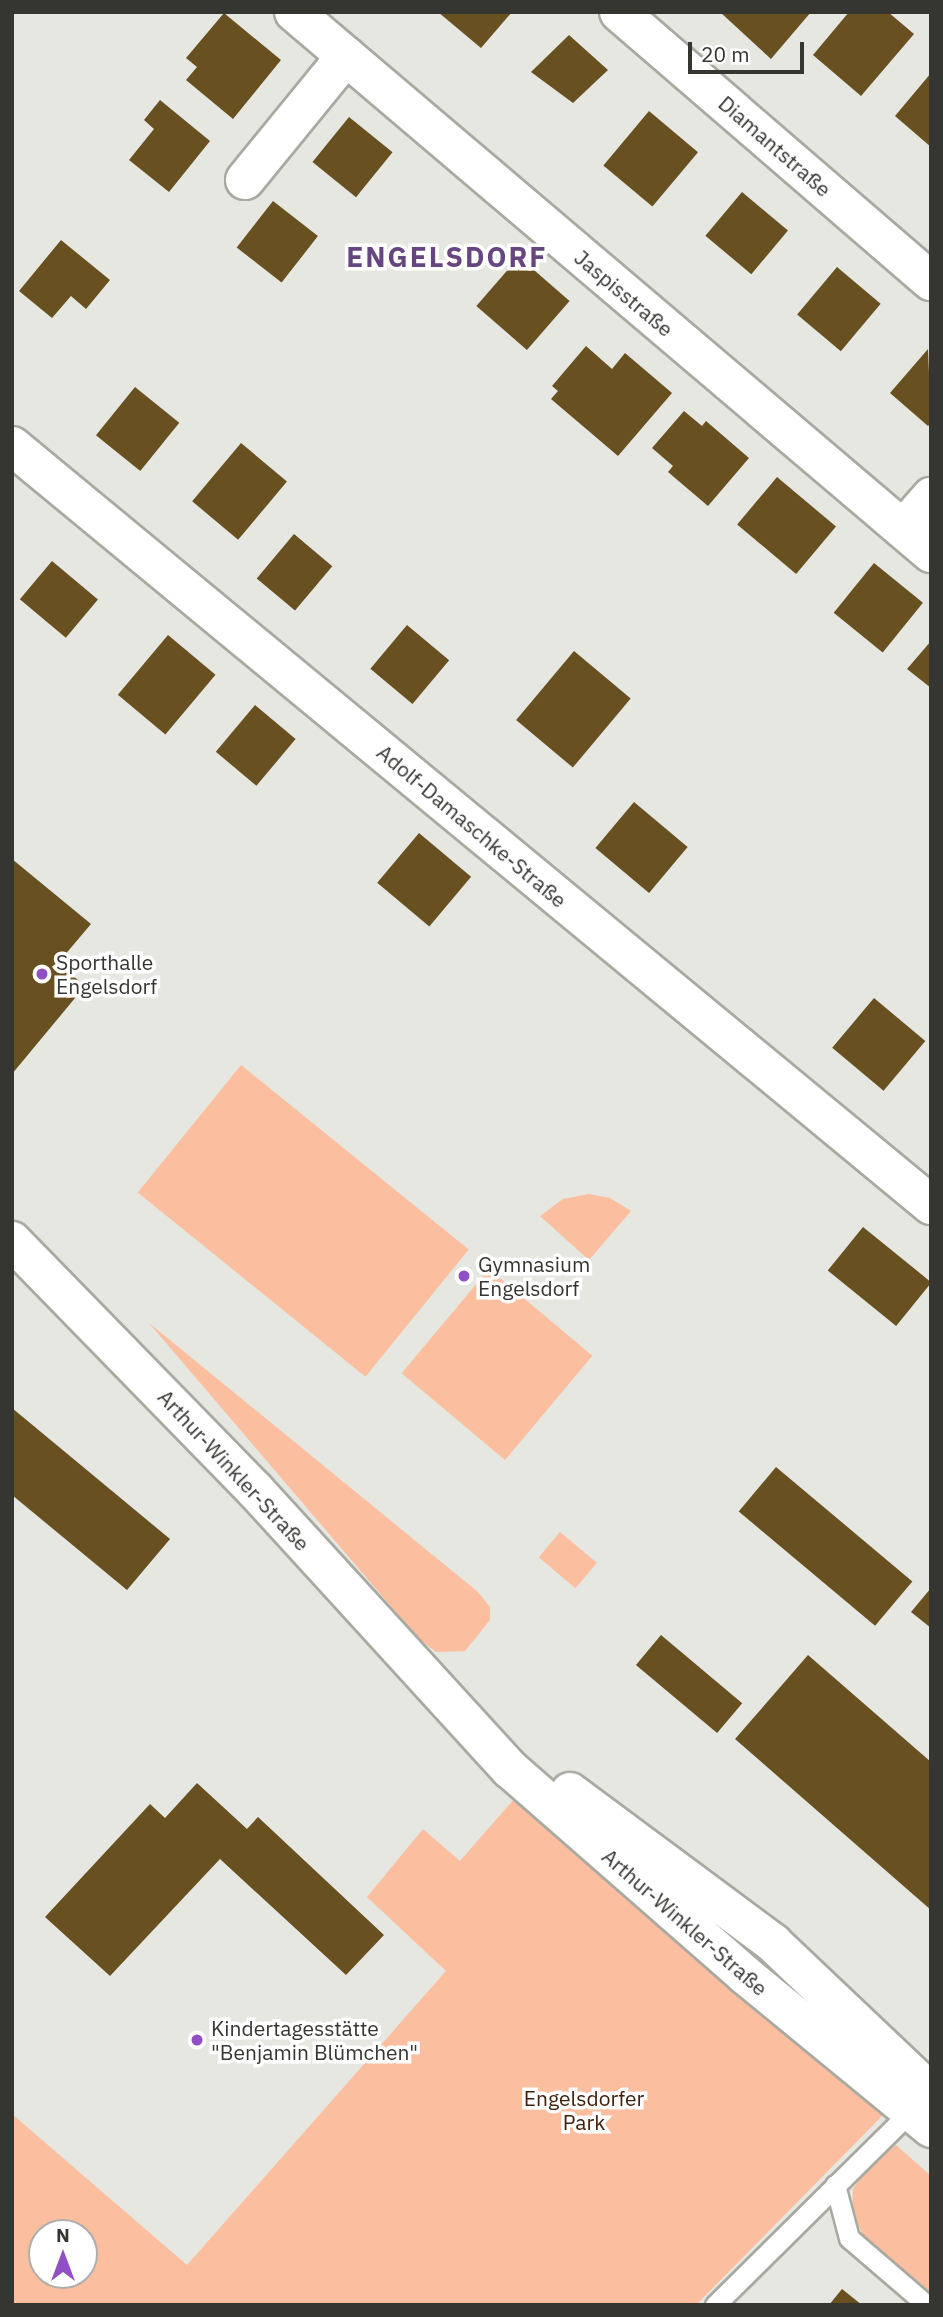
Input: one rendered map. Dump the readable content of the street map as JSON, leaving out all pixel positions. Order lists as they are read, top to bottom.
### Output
{
  "streets": {
    "street": [
      "Diamantstraße",
      "Jaspisstraße",
      "Adolf-Damaschke-Straße",
      "Arthur-Winkler-Straße"
    ]
  },
  "districts": ["ENGELSDORF"],
  "parks": ["Engelsdorfer Park"],
  "places": ["Sporthalle Engelsdorf", "Gymnasium Engelsdorf", "Kindertagesstätte \"Benjamin Blümchen\""],
  "scale_bar": "20 m",
  "north": "top"
}
